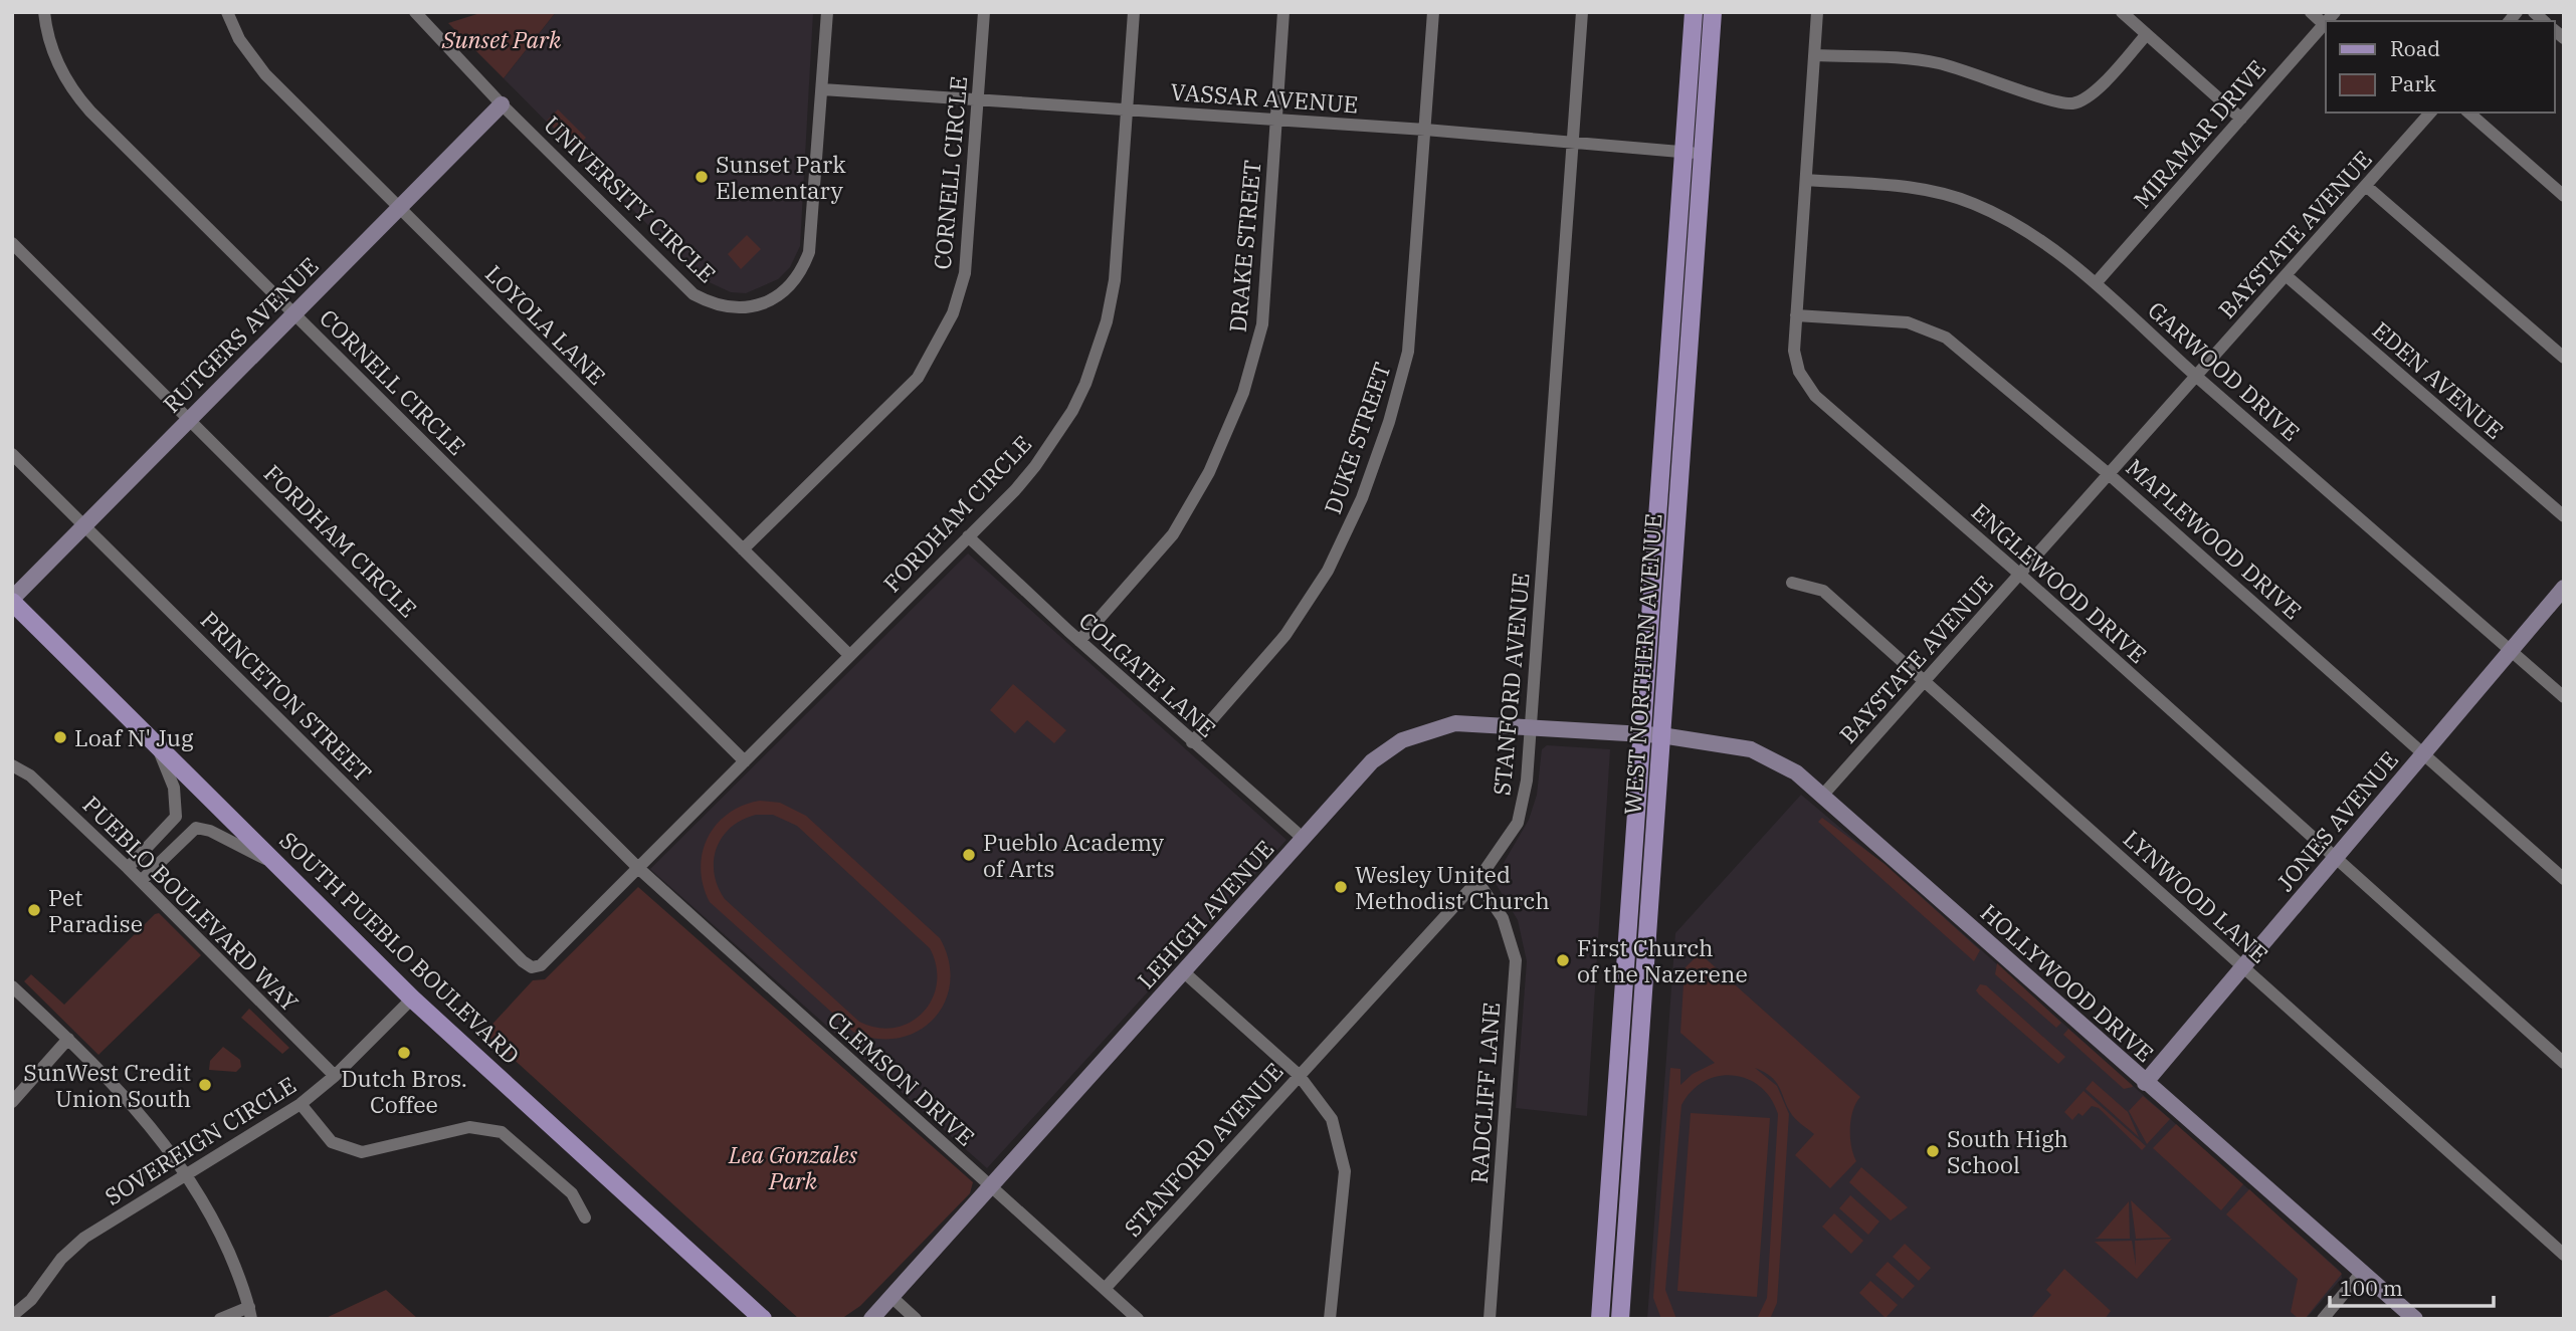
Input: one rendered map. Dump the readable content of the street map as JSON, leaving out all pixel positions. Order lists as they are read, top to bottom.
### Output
{
  "streets": {
    "main road": ["WEST NORTHERN AVENUE", "SOUTH PUEBLO BOULEVARD"],
    "street": [
      "VASSAR AVENUE",
      "MIRAMAR DRIVE",
      "CORNELL CIRCLE",
      "UNIVERSITY CIRCLE",
      "BAYSTATE AVENUE",
      "DRAKE STREET",
      "LOYOLA LANE",
      "RUTGERS AVENUE",
      "GARWOOD DRIVE",
      "EDEN AVENUE",
      "DUKE STREET",
      "FORDHAM CIRCLE",
      "MAPLEWOOD DRIVE",
      "ENGLEWOOD DRIVE",
      "COLGATE LANE",
      "STANFORD AVENUE",
      "PRINCETON STREET",
      "JONES AVENUE",
      "LYNWOOD LANE",
      "PUEBLO BOULEVARD WAY",
      "LEHIGH AVENUE",
      "HOLLYWOOD DRIVE",
      "CLEMSON DRIVE",
      "RADCLIFF LANE",
      "SOVEREIGN CIRCLE"
    ]
  },
  "crossings": [
    ["VASSAR AVENUE", "CORNELL CIRCLE"],
    ["VASSAR AVENUE", "UNIVERSITY CIRCLE"],
    ["VASSAR AVENUE", "DRAKE STREET"],
    ["VASSAR AVENUE", "DUKE STREET"],
    ["VASSAR AVENUE", "FORDHAM CIRCLE"],
    ["VASSAR AVENUE", "WEST NORTHERN AVENUE"],
    ["VASSAR AVENUE", "STANFORD AVENUE"],
    ["MIRAMAR DRIVE", "GARWOOD DRIVE"],
    ["CORNELL CIRCLE", "LOYOLA LANE"],
    ["CORNELL CIRCLE", "RUTGERS AVENUE"],
    ["CORNELL CIRCLE", "FORDHAM CIRCLE"],
    ["UNIVERSITY CIRCLE", "RUTGERS AVENUE"],
    ["BAYSTATE AVENUE", "GARWOOD DRIVE"],
    ["BAYSTATE AVENUE", "EDEN AVENUE"],
    ["BAYSTATE AVENUE", "MAPLEWOOD DRIVE"],
    ["BAYSTATE AVENUE", "ENGLEWOOD DRIVE"],
    ["BAYSTATE AVENUE", "LYNWOOD LANE"],
    ["BAYSTATE AVENUE", "HOLLYWOOD DRIVE"],
    ["DRAKE STREET", "COLGATE LANE"],
    ["LOYOLA LANE", "RUTGERS AVENUE"],
    ["LOYOLA LANE", "FORDHAM CIRCLE"],
    ["RUTGERS AVENUE", "FORDHAM CIRCLE"],
    ["RUTGERS AVENUE", "PRINCETON STREET"],
    ["RUTGERS AVENUE", "SOUTH PUEBLO BOULEVARD"],
    ["GARWOOD DRIVE", "ENGLEWOOD DRIVE"],
    ["GARWOOD DRIVE", "JONES AVENUE"],
    ["DUKE STREET", "COLGATE LANE"],
    ["FORDHAM CIRCLE", "COLGATE LANE"],
    ["FORDHAM CIRCLE", "PRINCETON STREET"],
    ["FORDHAM CIRCLE", "CLEMSON DRIVE"],
    ["MAPLEWOOD DRIVE", "ENGLEWOOD DRIVE"],
    ["MAPLEWOOD DRIVE", "JONES AVENUE"],
    ["ENGLEWOOD DRIVE", "JONES AVENUE"],
    ["WEST NORTHERN AVENUE", "LEHIGH AVENUE"],
    ["WEST NORTHERN AVENUE", "HOLLYWOOD DRIVE"],
    ["COLGATE LANE", "LEHIGH AVENUE"],
    ["STANFORD AVENUE", "LEHIGH AVENUE"],
    ["STANFORD AVENUE", "CLEMSON DRIVE"],
    ["STANFORD AVENUE", "RADCLIFF LANE"],
    ["JONES AVENUE", "LYNWOOD LANE"],
    ["JONES AVENUE", "HOLLYWOOD DRIVE"],
    ["PUEBLO BOULEVARD WAY", "SOVEREIGN CIRCLE"],
    ["LEHIGH AVENUE", "HOLLYWOOD DRIVE"],
    ["LEHIGH AVENUE", "CLEMSON DRIVE"],
    ["SOUTH PUEBLO BOULEVARD", "SOVEREIGN CIRCLE"]
  ],
  "parks": ["Sunset Park", "Lea Gonzales Park"],
  "places": [
    "Sunset Park Elementary",
    "Loaf N' Jug",
    "Pueblo Academy of Arts",
    "Wesley United Methodist Church",
    "Pet Paradise",
    "First Church of the Nazerene",
    "Dutch Bros. Coffee",
    "SunWest Credit Union South",
    "South High School"
  ],
  "legend": ["Road", "Park"],
  "scale_bar": "100 m"
}
